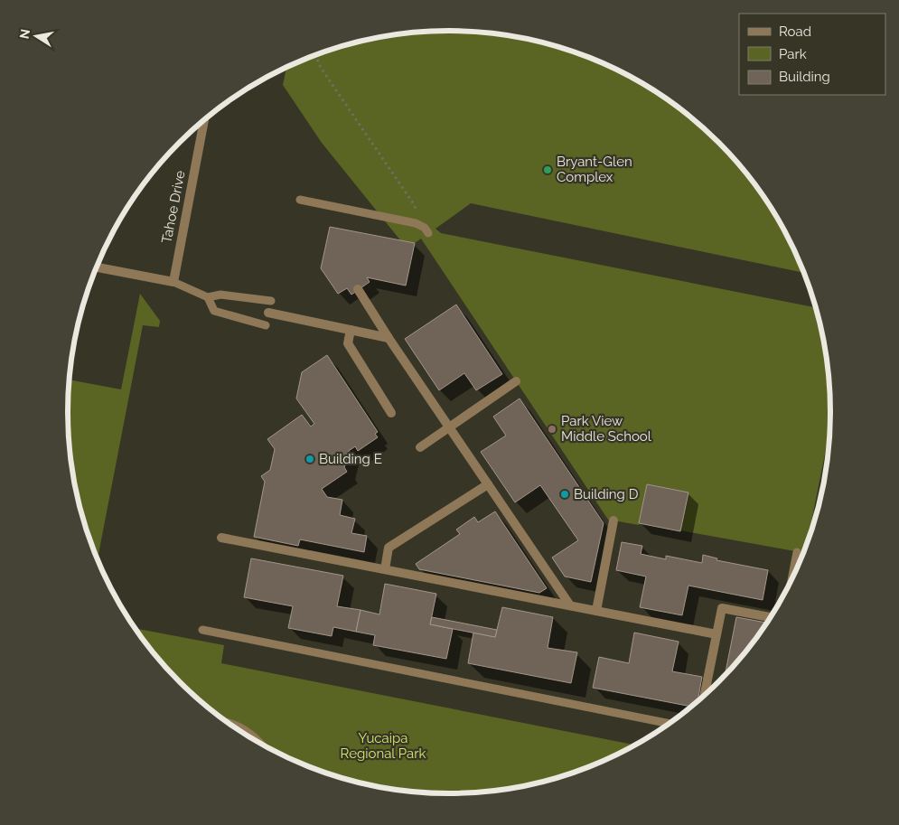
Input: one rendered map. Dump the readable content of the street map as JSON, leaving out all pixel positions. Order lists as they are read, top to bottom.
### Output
{
  "streets": {
    "street": ["Tahoe Drive"]
  },
  "parks": ["Yucaipa Regional Park"],
  "places": [
    "Bryant-Glen Complex",
    "Park View Middle School",
    "Building E",
    "Building D"
  ],
  "legend": ["Road", "Park", "Building"],
  "north": "left"
}
